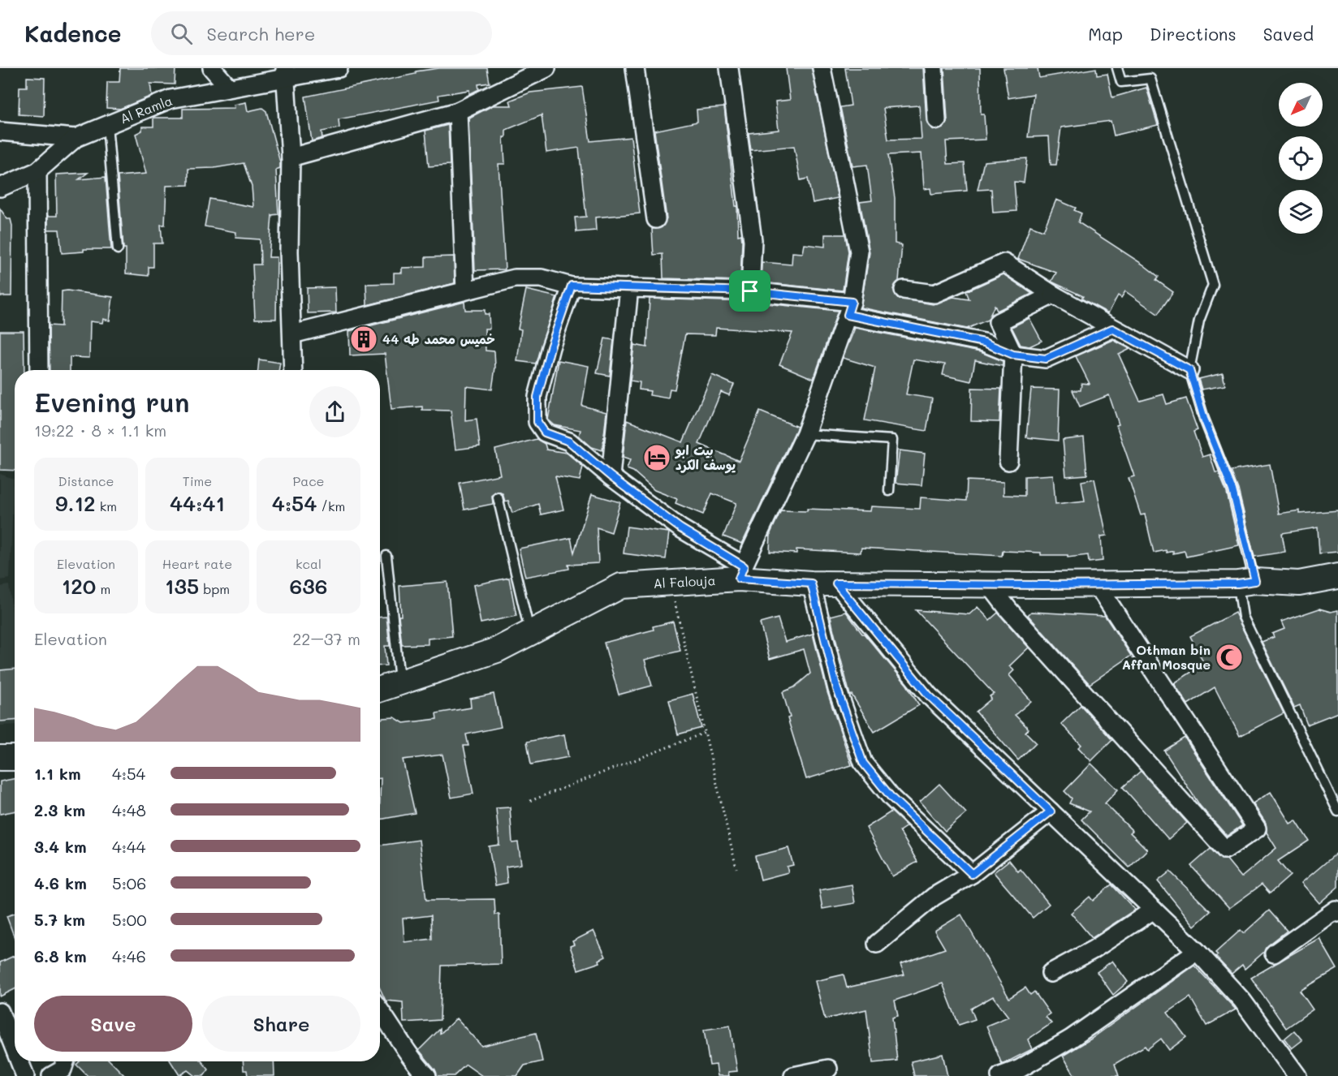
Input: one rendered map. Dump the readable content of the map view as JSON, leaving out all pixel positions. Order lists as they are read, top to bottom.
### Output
{
  "streets": {
    "main road": ["Al Falouja"],
    "street": ["Al Ramla"]
  },
  "places": {
    "building": ["خميس محمد طه 44"],
    "hotel": ["بيت ابو يوسف الكرد"],
    "mosque": ["Othman bin Affan Mosque"]
  },
  "north": "bottom left",
  "page": {
    "header": "Kadence",
    "search": "Search here",
    "nav": ["Map", "Directions", "Saved"],
    "heading": ["Evening run", "19:22 · 8 × 1.1 km"],
    "stats": [
      ["Distance", "9.12 km"],
      ["Time", "44:41"],
      ["Pace", "4:54 /km"],
      ["Elevation", "120 m"],
      ["Heart rate", "135 bpm"],
      ["kcal", "636"]
    ],
    "chart": ["Elevation", "22–37 m"],
    "list": [
      {
        "name": "1.1 km",
        "note": "4:54"
      },
      {
        "name": "2.3 km",
        "note": "4:48"
      },
      {
        "name": "3.4 km",
        "note": "4:44"
      },
      {
        "name": "4.6 km",
        "note": "5:06"
      },
      {
        "name": "5.7 km",
        "note": "5:00"
      },
      {
        "name": "6.8 km",
        "note": "4:46"
      }
    ],
    "buttons": ["Save", "Share"]
  }
}
